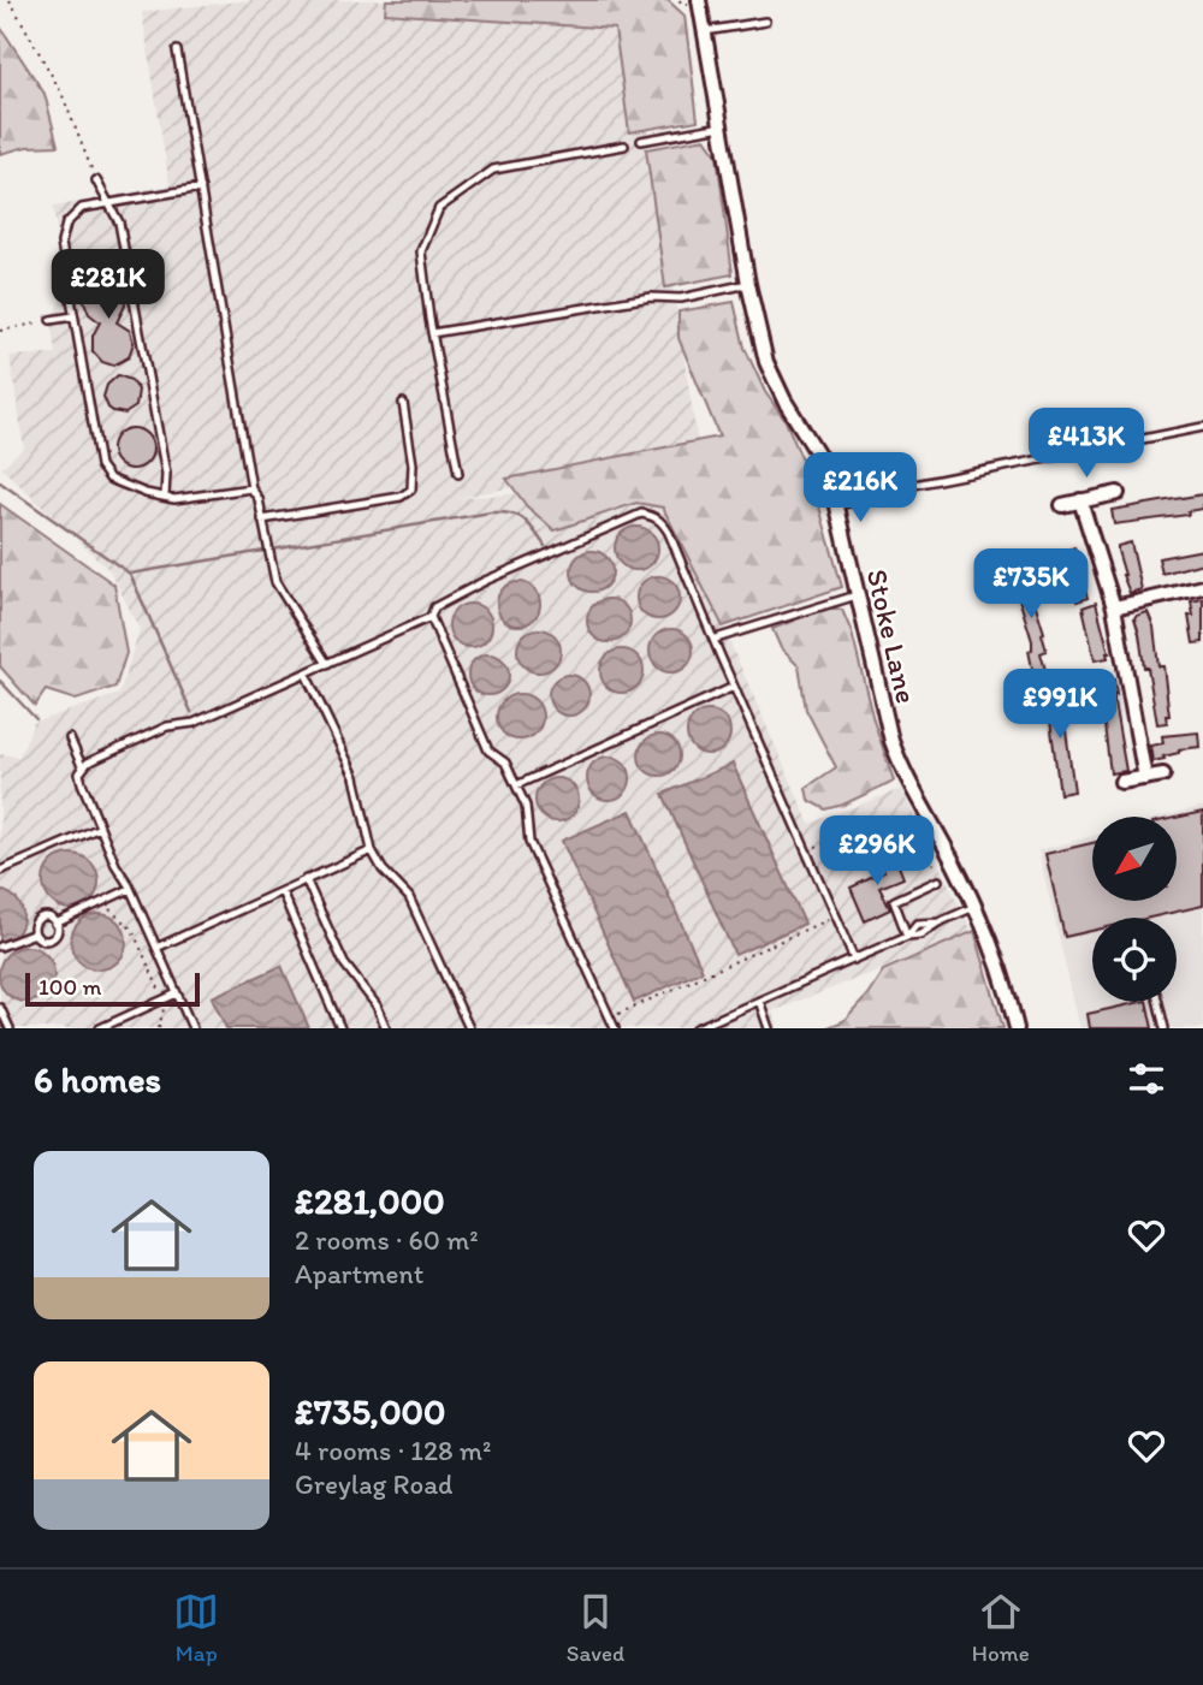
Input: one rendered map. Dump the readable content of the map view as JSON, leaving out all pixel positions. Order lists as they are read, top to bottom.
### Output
{
  "streets": {
    "street": ["Stoke Lane"]
  },
  "scale_bar": "100 m",
  "north": "bottom left",
  "page": {
    "price": [
      "£281K",
      "£413K",
      "£216K",
      "£735K",
      "£991K",
      "£296K"
    ],
    "scale": "100 m",
    "heading": "6 homes",
    "list": [
      {
        "name": "£281,000",
        "note": "2 rooms · 60 m² · Apartment"
      },
      {
        "name": "£735,000",
        "note": "4 rooms · 128 m² · Greylag Road"
      }
    ],
    "tabs": ["Map", "Saved", "Home"]
  }
}
